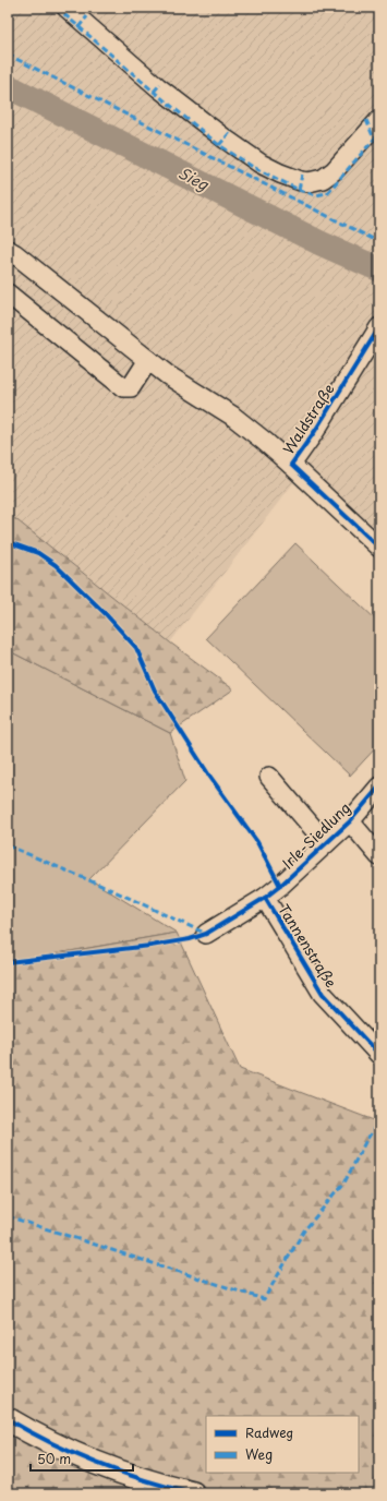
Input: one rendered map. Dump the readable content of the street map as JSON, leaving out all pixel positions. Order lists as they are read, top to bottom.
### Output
{
  "streets": {
    "street": ["Waldstraße", "Irle-Siedlung", "Tannenstraße"]
  },
  "crossings": [
    ["Irle-Siedlung", "Tannenstraße"]
  ],
  "water": ["Sieg"],
  "legend": ["Radweg", "Weg"],
  "scale_bar": "50 m"
}
